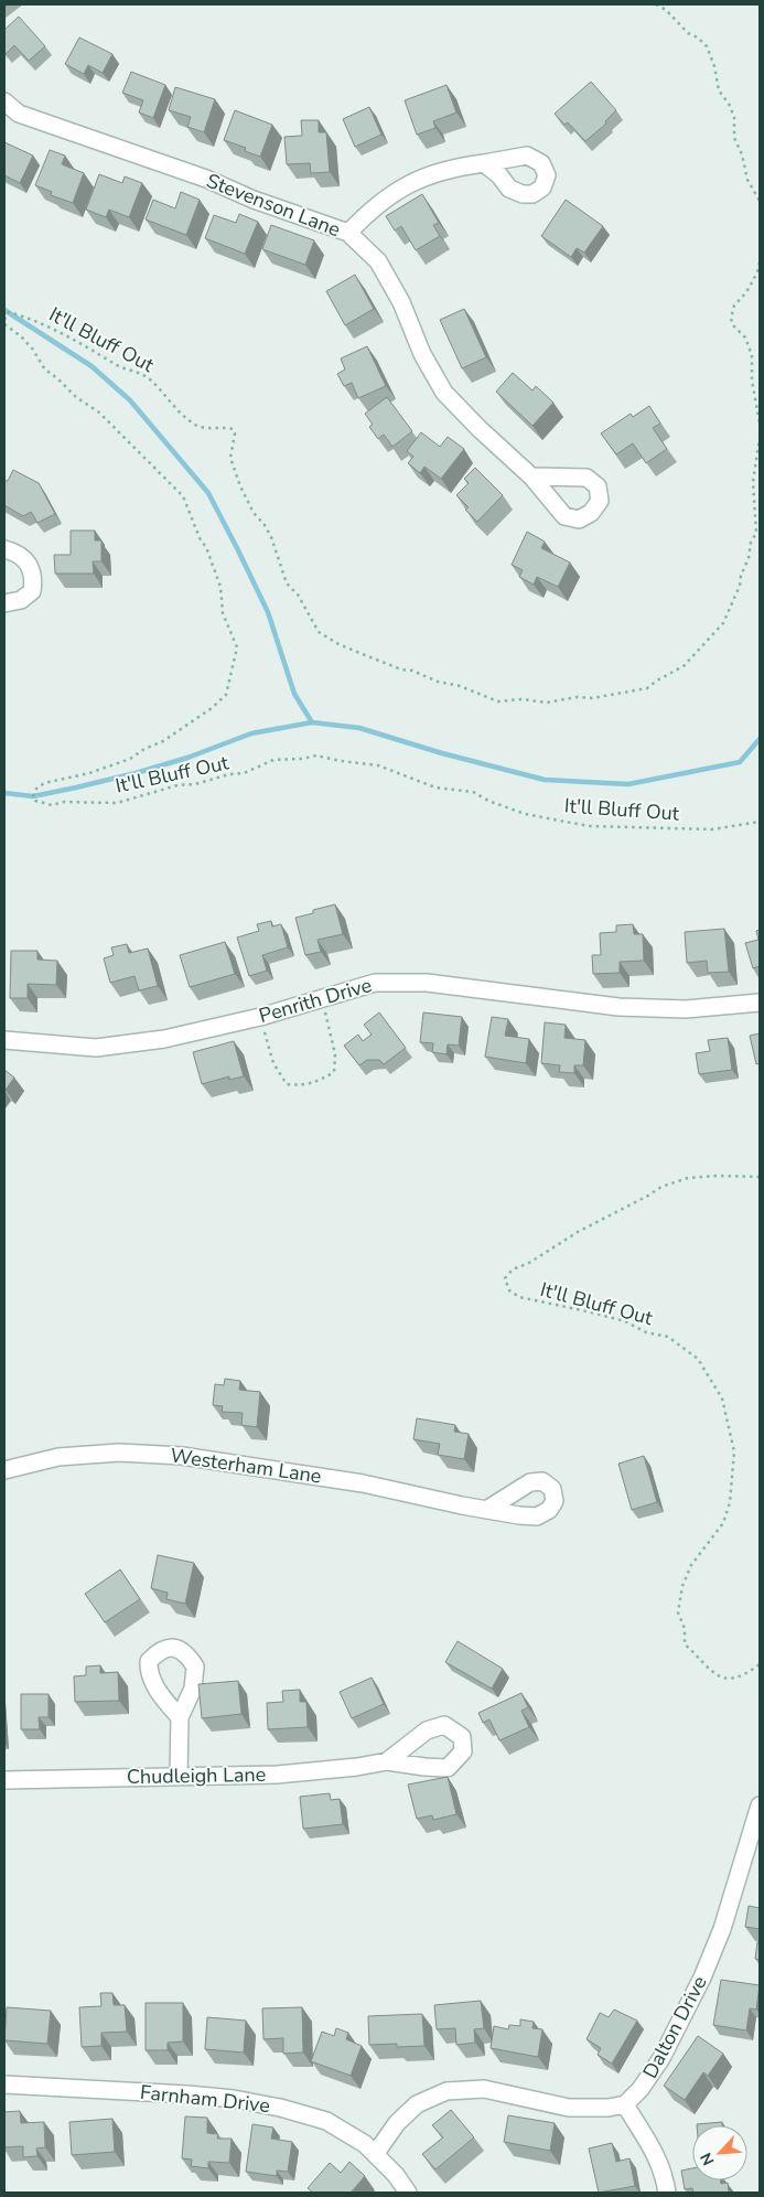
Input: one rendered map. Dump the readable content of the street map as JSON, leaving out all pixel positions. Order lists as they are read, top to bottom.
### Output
{
  "streets": {
    "street": [
      "Stevenson Lane",
      "Penrith Drive",
      "Westerham Lane",
      "Chudleigh Lane",
      "Dalton Drive",
      "Farnham Drive"
    ],
    "path": ["It'll Bluff Out"]
  },
  "north": "bottom left"
}
